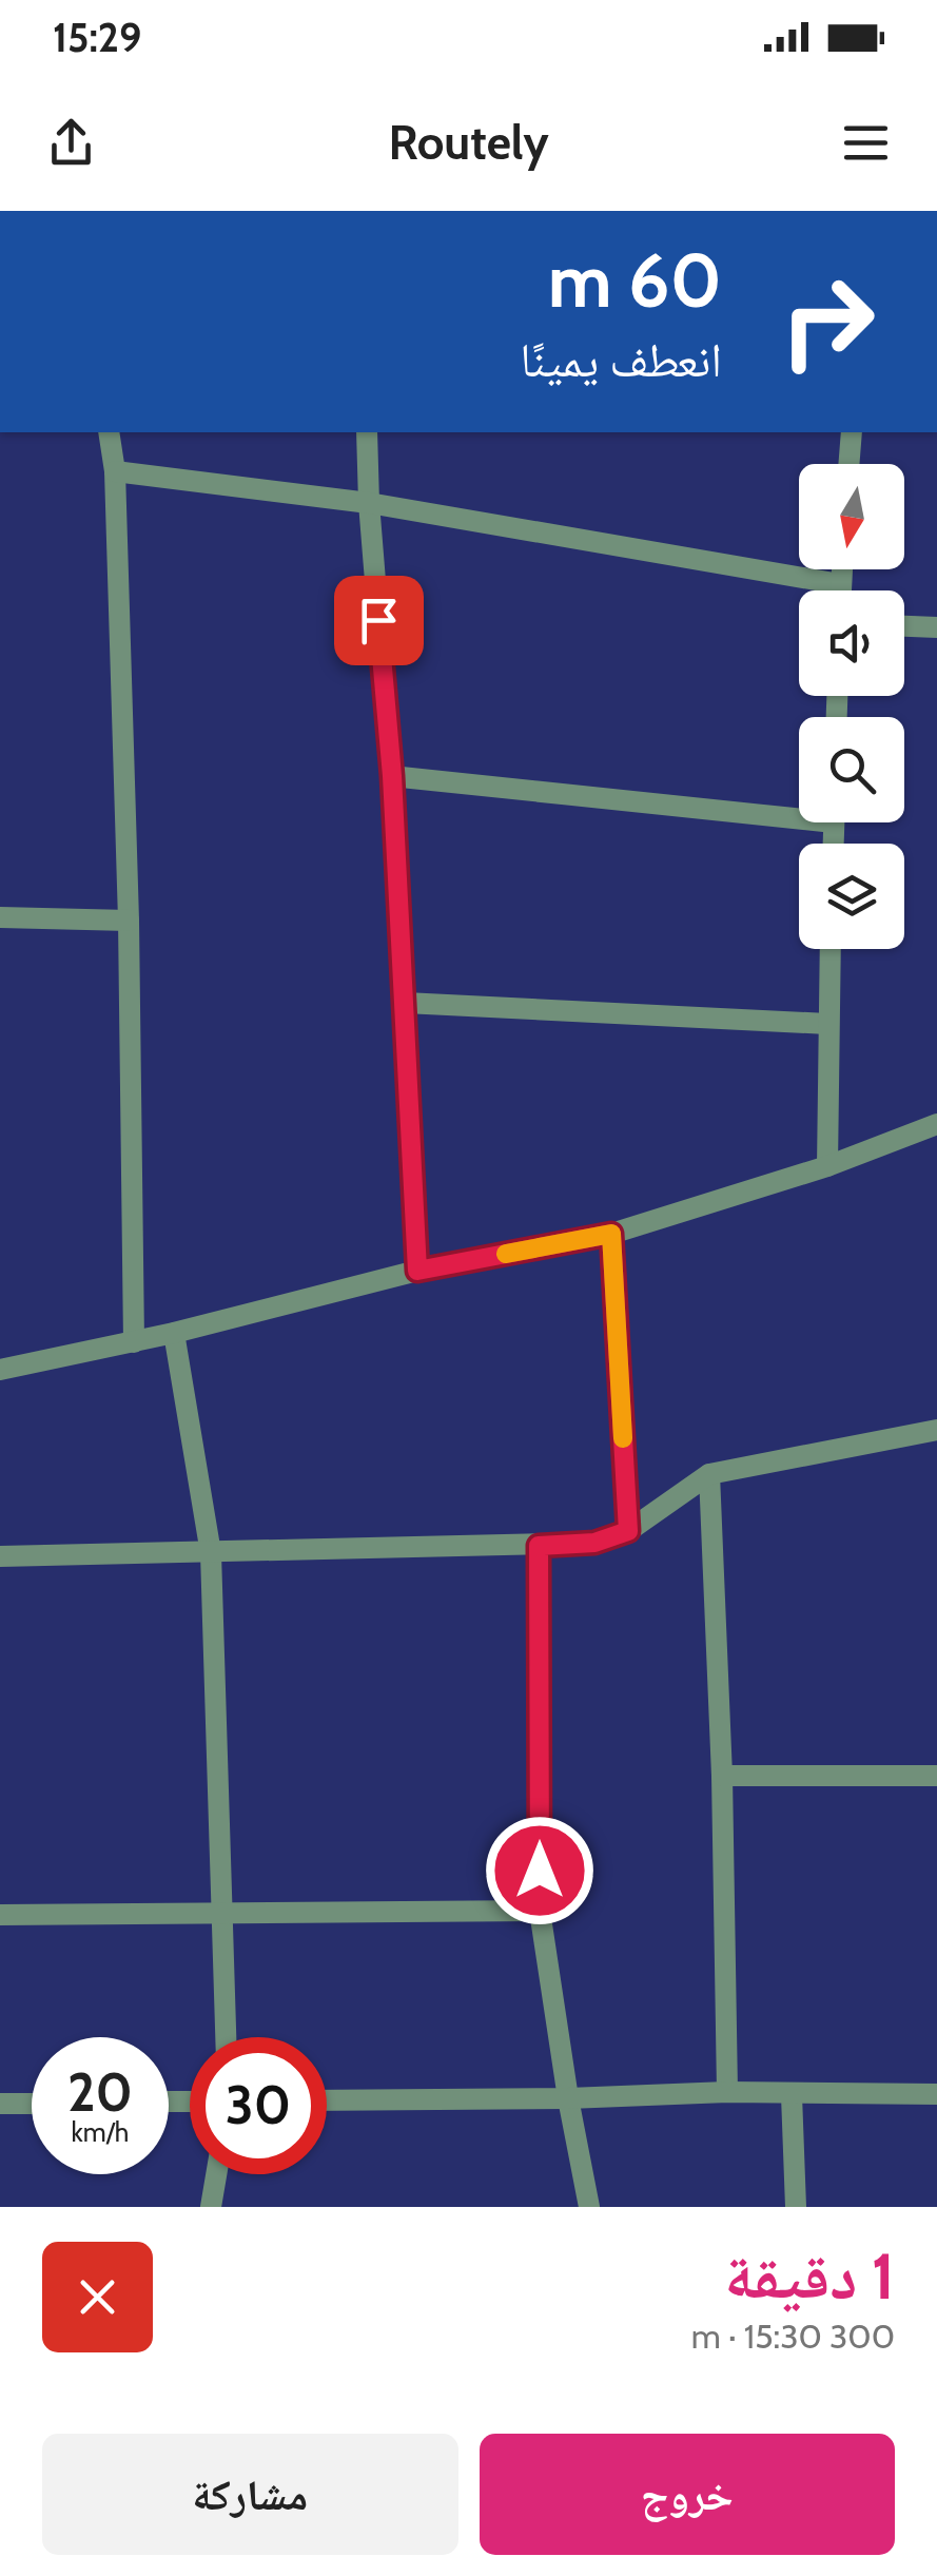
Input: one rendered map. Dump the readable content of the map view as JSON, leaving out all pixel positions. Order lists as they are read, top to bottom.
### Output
{
  "north": "bottom",
  "page": {
    "status": "15:29",
    "header": "Routely",
    "turn": ["60 m", "انعطف يمينًا"],
    "speed": "20 km/h",
    "limit": "30",
    "heading": ["1 دقيقة", "300 m · 15:30"],
    "buttons": ["خروج", "مشاركة"]
  }
}
